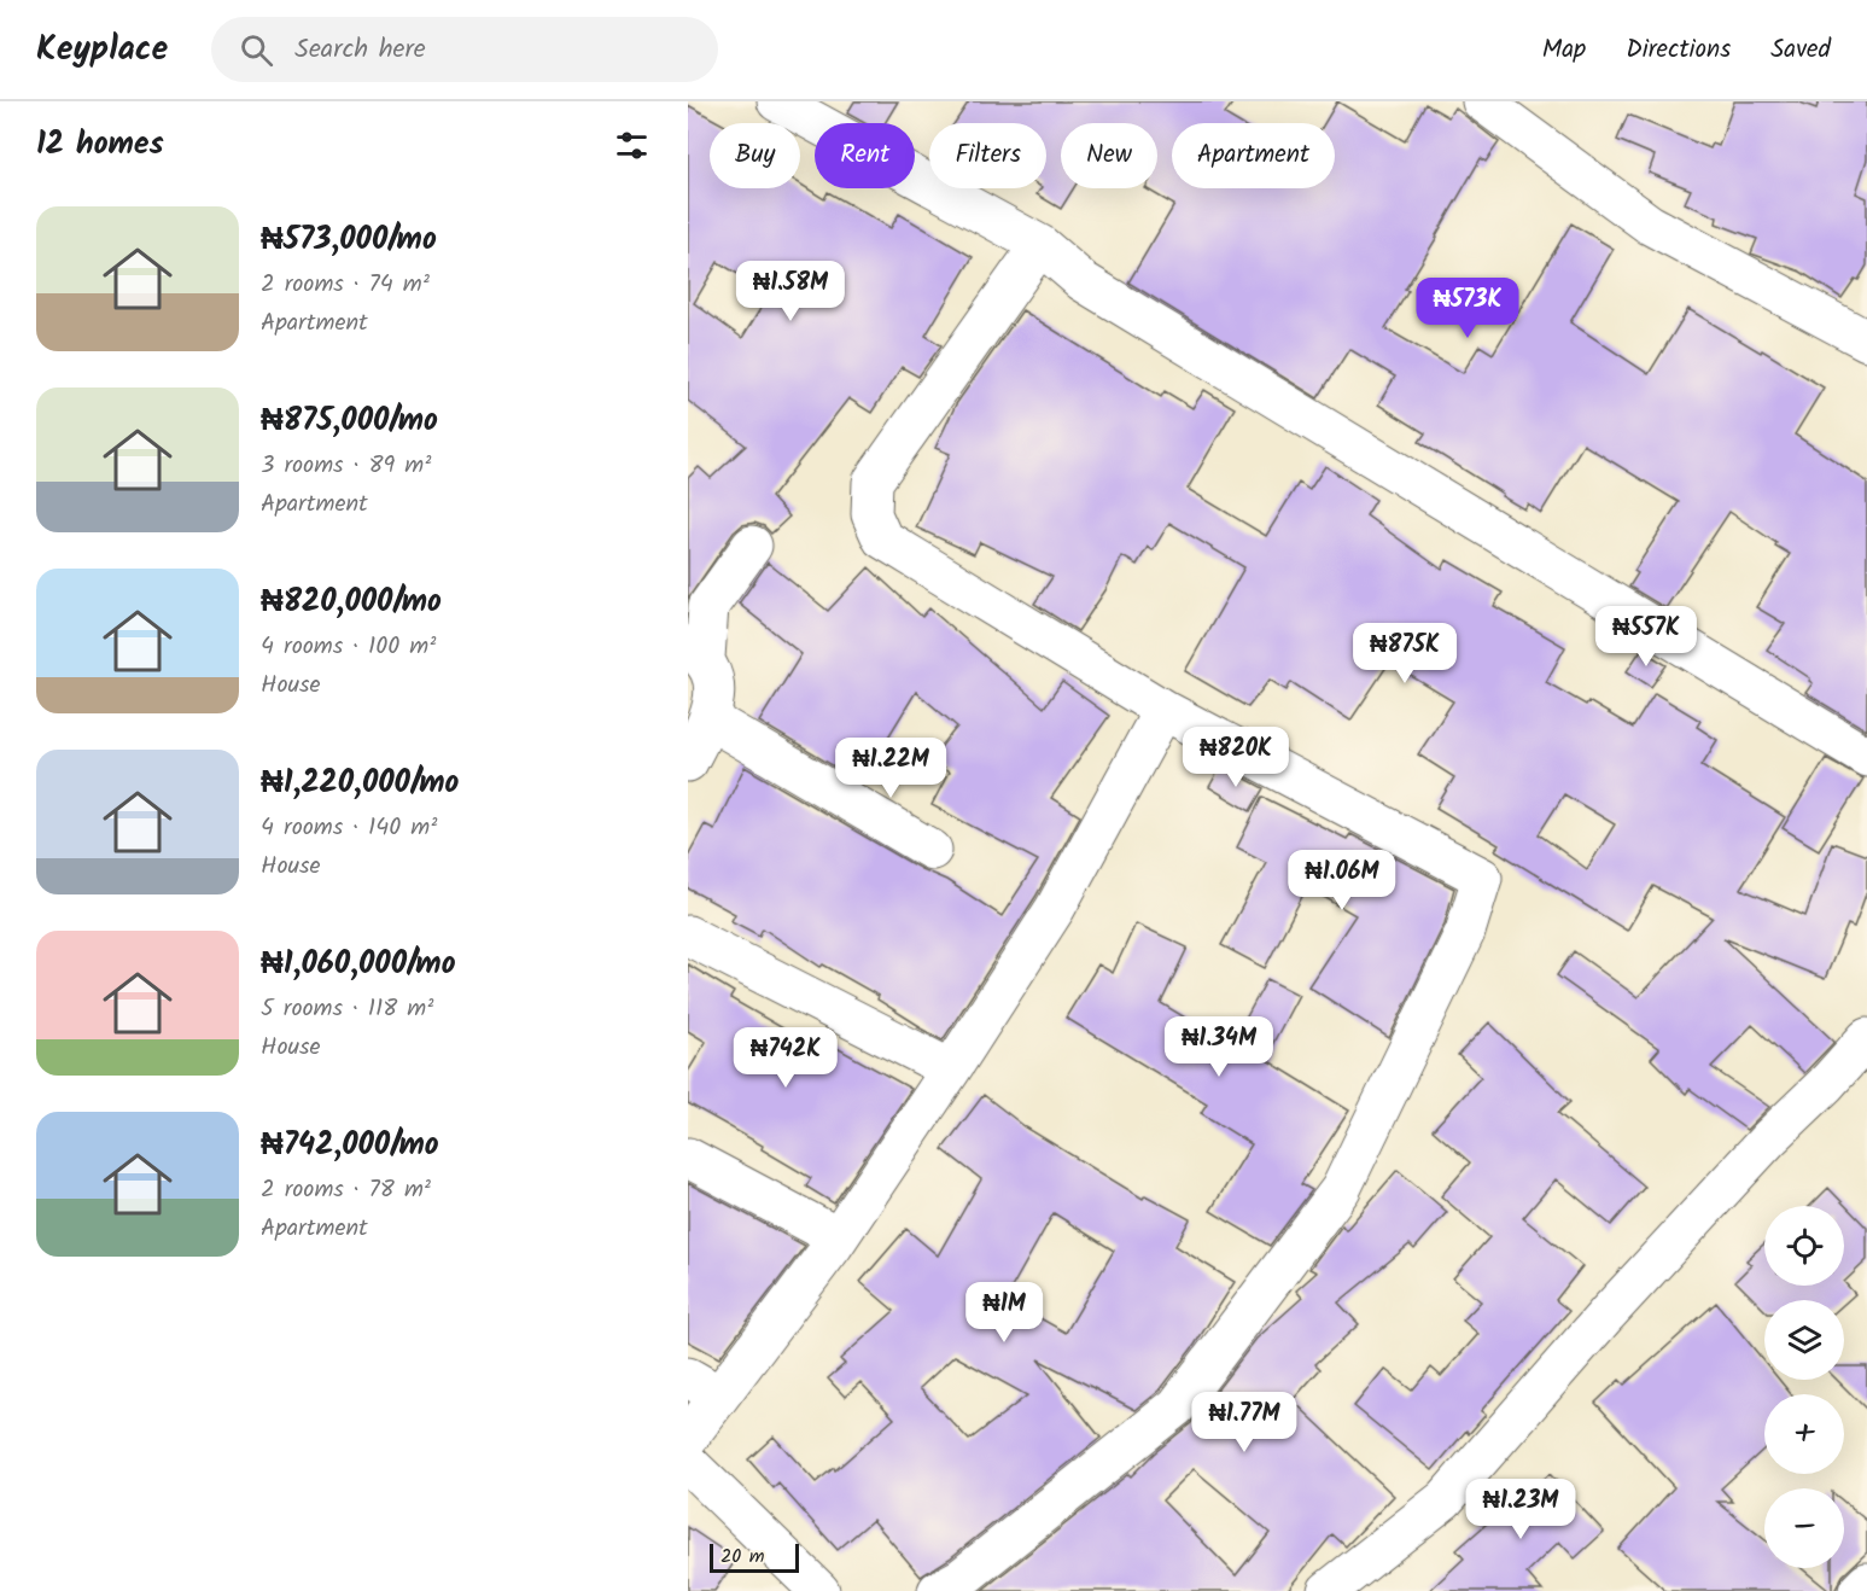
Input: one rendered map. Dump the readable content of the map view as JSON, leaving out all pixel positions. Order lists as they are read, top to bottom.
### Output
{
  "scale_bar": "20 m",
  "page": {
    "header": "Keyplace",
    "search": "Search here",
    "nav": ["Map", "Directions", "Saved"],
    "heading": "12 homes",
    "chip": [
      "Buy",
      "Rent",
      "Filters",
      "New",
      "Apartment"
    ],
    "list": [
      {
        "name": "₦573,000/mo",
        "note": "2 rooms · 74 m² · Apartment"
      },
      {
        "name": "₦875,000/mo",
        "note": "3 rooms · 89 m² · Apartment"
      },
      {
        "name": "₦820,000/mo",
        "note": "4 rooms · 100 m² · House"
      },
      {
        "name": "₦1,220,000/mo",
        "note": "4 rooms · 140 m² · House"
      },
      {
        "name": "₦1,060,000/mo",
        "note": "5 rooms · 118 m² · House"
      },
      {
        "name": "₦742,000/mo",
        "note": "2 rooms · 78 m² · Apartment"
      }
    ],
    "price": [
      "₦1.58M",
      "₦573K",
      "₦557K",
      "₦875K",
      "₦820K",
      "₦1.22M",
      "₦1.06M",
      "₦1.34M",
      "₦742K",
      "₦1M",
      "₦1.77M",
      "₦1.23M"
    ],
    "map_buttons": ["+", "−"],
    "scale": "20 m"
  }
}
